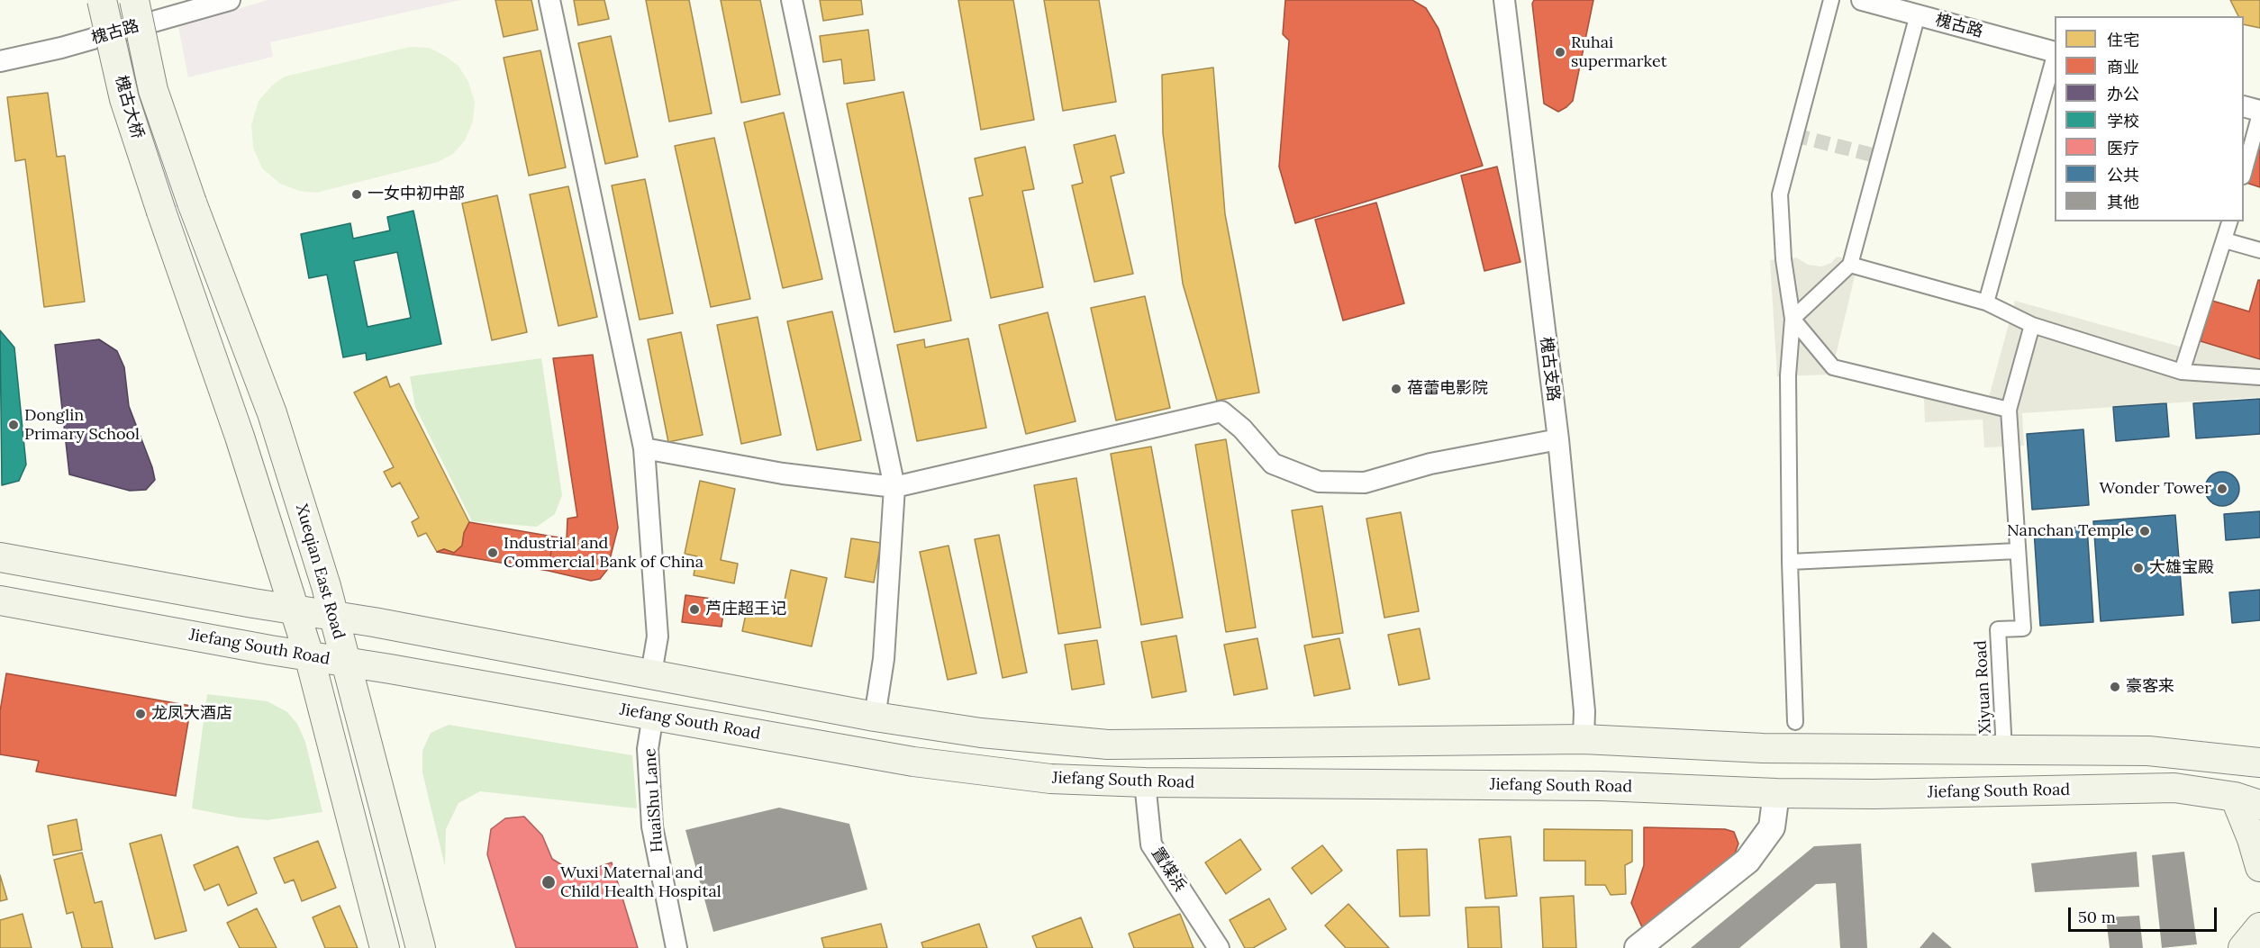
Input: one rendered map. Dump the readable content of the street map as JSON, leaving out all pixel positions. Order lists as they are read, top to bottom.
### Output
{
  "streets": {
    "main road": ["槐古大桥", "Xueqian East Road", "Jiefang South Road"],
    "street": [
      "槐古路",
      "槐古支路",
      "Xiyuan Road",
      "HuaiShu Lane",
      "置煤浜"
    ]
  },
  "crossings": [
    ["槐古大桥", "Xueqian East Road"],
    ["Xueqian East Road", "Jiefang South Road"],
    ["Jiefang South Road", "HuaiShu Lane"],
    ["Jiefang South Road", "置煤浜"]
  ],
  "places": [
    "Ruhai supermarket",
    "一女中初中部",
    "蓓蕾电影院",
    "Donglin Primary School",
    "Wonder Tower",
    "Nanchan Temple",
    "Industrial and Commercial Bank of China",
    "大雄宝殿",
    "芦庄超王记",
    "豪客来",
    "龙凤大酒店",
    "Wuxi Maternal and Child Health Hospital"
  ],
  "legend": [
    "住宅",
    "商业",
    "办公",
    "学校",
    "医疗",
    "公共",
    "其他"
  ],
  "scale_bar": "50 m"
}
